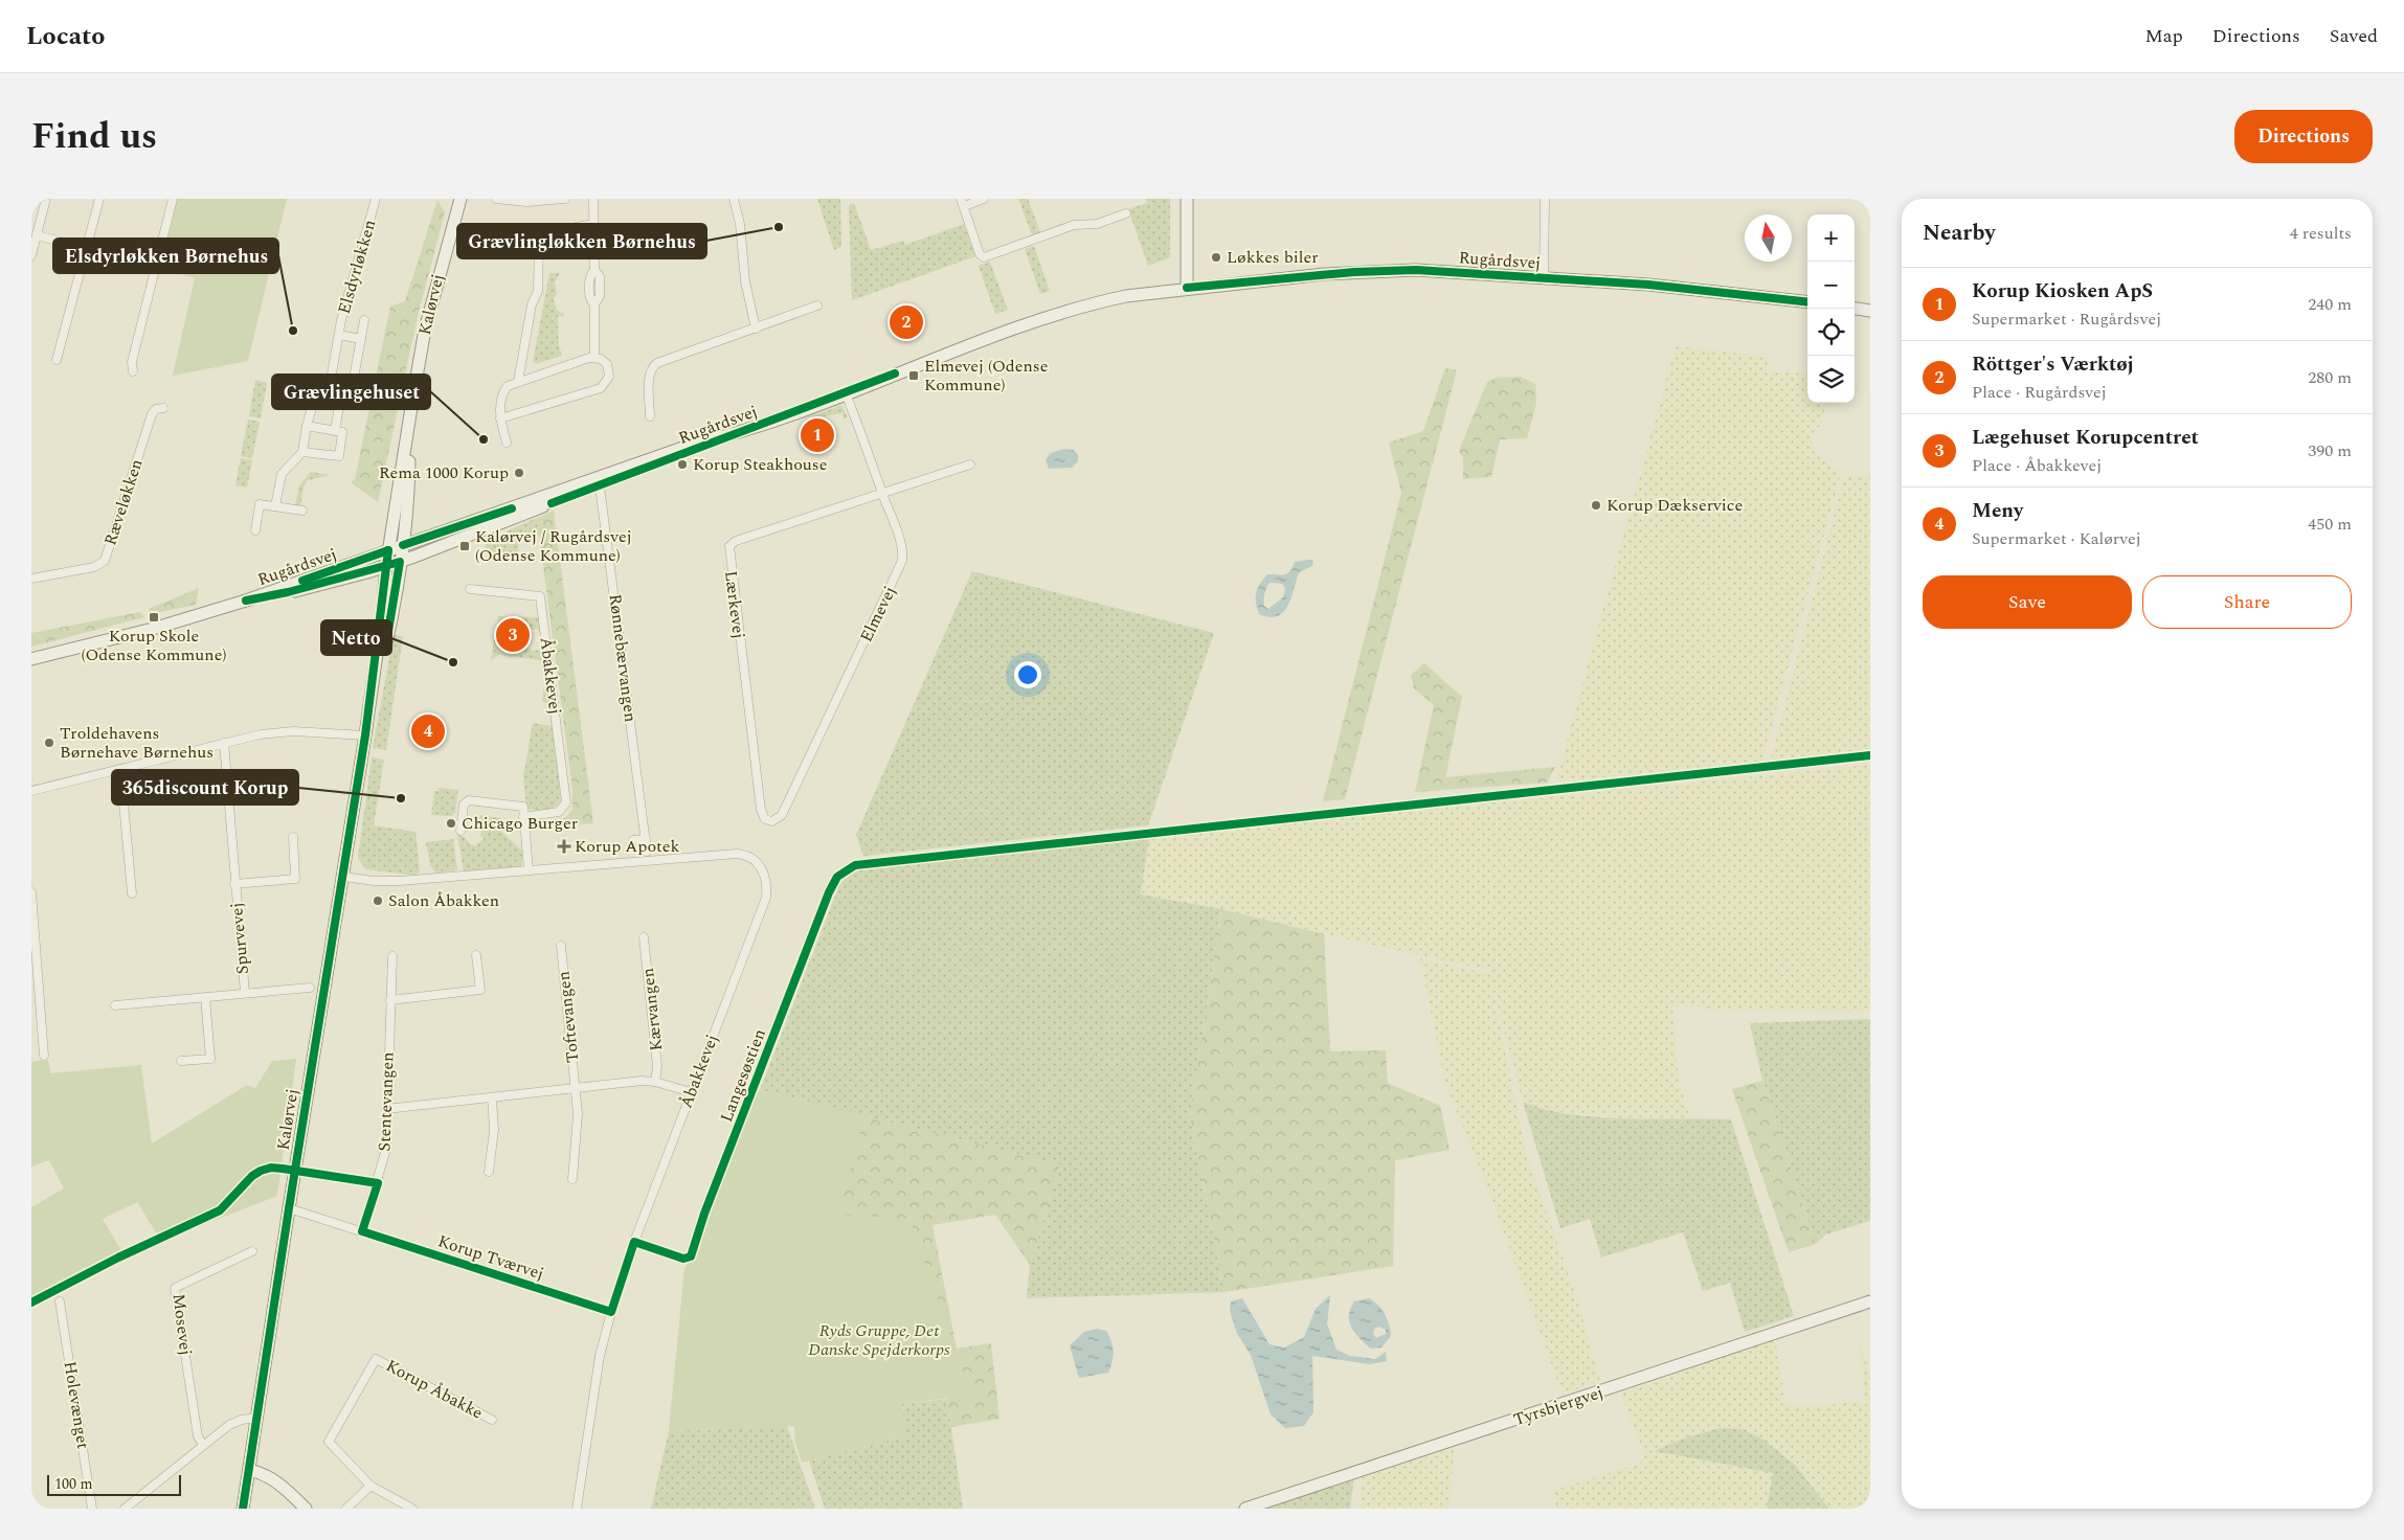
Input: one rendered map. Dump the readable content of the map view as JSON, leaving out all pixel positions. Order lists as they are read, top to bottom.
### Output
{
  "streets": {
    "street": [
      "Rugårdsvej",
      "Elsdyrløkken",
      "Kalørvej",
      "Ræveløkken",
      "Lærkevej",
      "Elmevej",
      "Rønnebærvangen",
      "Åbakkevej",
      "Spurvevej",
      "Kærvangen",
      "Toftevangen",
      "Stentevangen",
      "Korup Tværvej",
      "Mosevej",
      "Korup Åbakke",
      "Holevænget",
      "Tyrsbjergvej"
    ],
    "cycle path": ["Langesøstien"]
  },
  "crossings": [
    ["Rugårdsvej", "Kalørvej"],
    ["Rugårdsvej", "Elmevej"],
    ["Rugårdsvej", "Rønnebærvangen"],
    ["Kalørvej", "Åbakkevej"],
    ["Kalørvej", "Korup Tværvej"],
    ["Lærkevej", "Elmevej"],
    ["Åbakkevej", "Korup Tværvej"],
    ["Stentevangen", "Korup Tværvej"]
  ],
  "parks": ["Ryds Gruppe, Det Danske Spejderkorps"],
  "places": {
    "other": [
      "Grævlingløkken Børnehus",
      "Løkkes biler",
      "Elsdyrløkken Børnehus",
      "Grævlingehuset",
      "Korup Steakhouse",
      "Rema 1000 Korup",
      "Korup Dækservice",
      "Netto",
      "Troldehavens Børnehave Børnehus",
      "365discount Korup",
      "Chicago Burger",
      "Salon Åbakken"
    ],
    "transit": ["Elmevej (Odense Kommune)", "Kalørvej / Rugårdsvej (Odense Kommune)", "Korup Skole (Odense Kommune)"],
    "health": ["Korup Apotek"]
  },
  "scale_bar": "100 m",
  "north": "top",
  "page": {
    "header": "Locato",
    "nav": ["Map", "Directions", "Saved"],
    "title": "Find us",
    "buttons": [
      "Directions",
      ["Save", "Share"]
    ],
    "heading": ["Nearby", "4 results"],
    "map_buttons": ["+", "−"],
    "list": [
      {
        "mark": "1",
        "name": "Korup Kiosken ApS",
        "note": "Supermarket · Rugårdsvej",
        "value": "240 m"
      },
      {
        "mark": "2",
        "name": "Röttger's Værktøj",
        "note": "Place · Rugårdsvej",
        "value": "280 m"
      },
      {
        "mark": "3",
        "name": "Lægehuset Korupcentret",
        "note": "Place · Åbakkevej",
        "value": "390 m"
      },
      {
        "mark": "4",
        "name": "Meny",
        "note": "Supermarket · Kalørvej",
        "value": "450 m"
      }
    ],
    "pins": [
      "2",
      "1",
      "3",
      "4"
    ],
    "scale": "100 m"
  }
}
